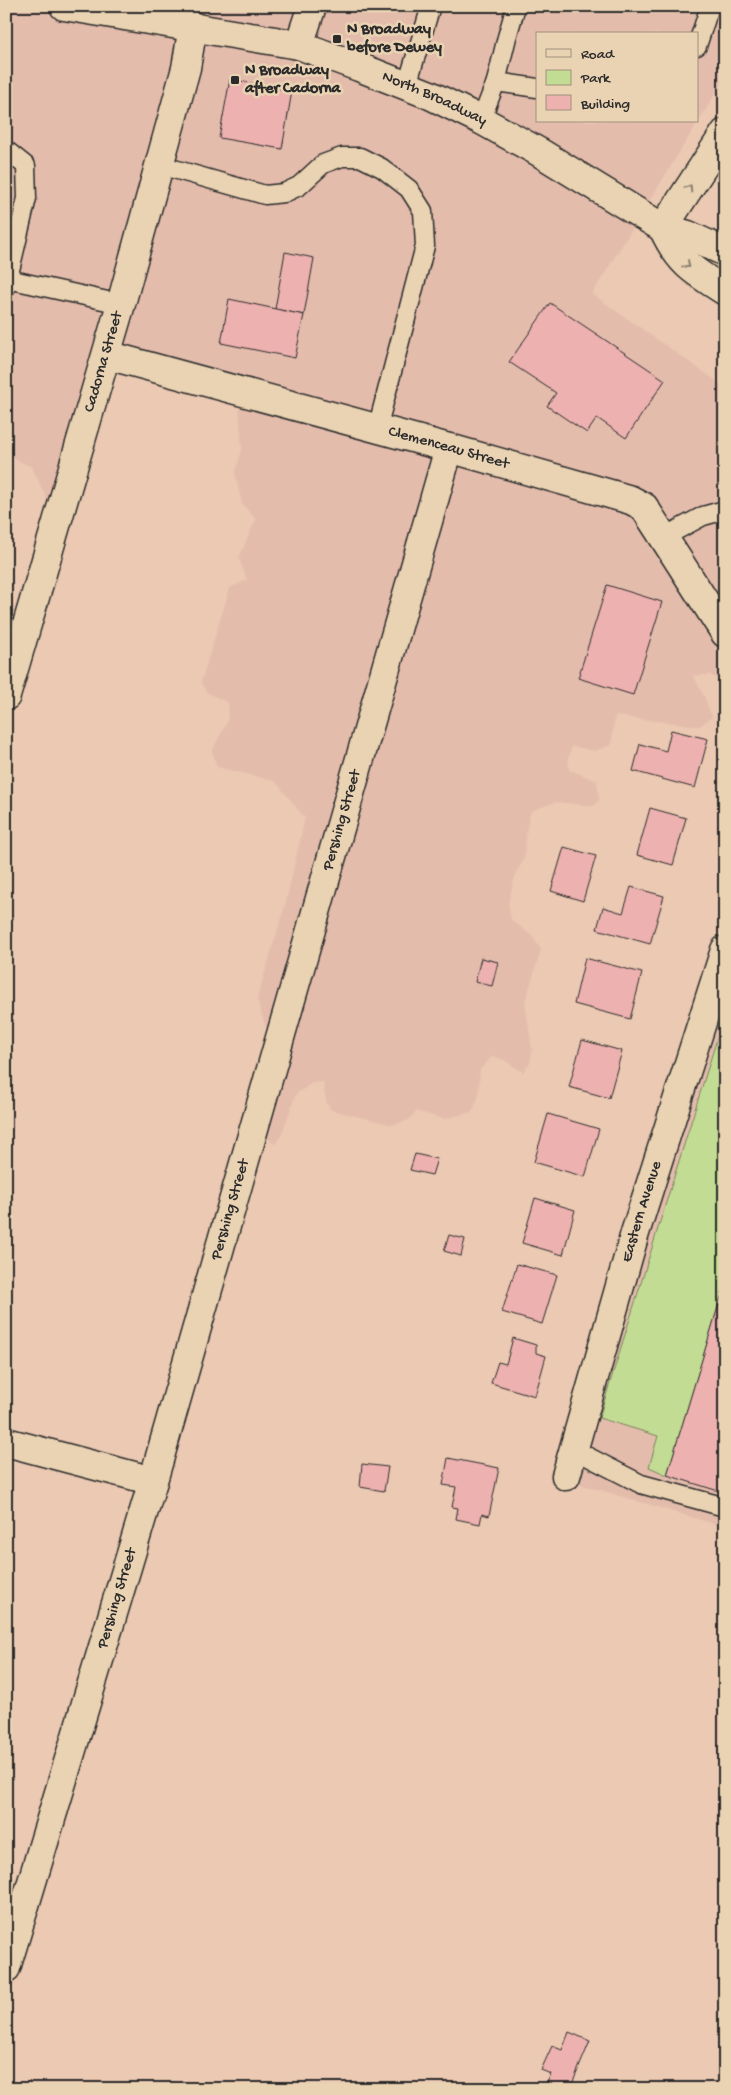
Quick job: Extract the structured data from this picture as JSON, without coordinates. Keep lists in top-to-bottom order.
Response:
{
  "streets": {
    "street": [
      "North Broadway",
      "Cadorna Street",
      "Clemenceau Street",
      "Pershing Street",
      "Eastern Avenue"
    ]
  },
  "crossings": [
    ["North Broadway", "Cadorna Street"],
    ["Cadorna Street", "Clemenceau Street"],
    ["Clemenceau Street", "Pershing Street"]
  ],
  "places": {
    "transit": ["N Broadway before Dewey", "N Broadway after Cadorna"]
  },
  "legend": ["Road", "Park", "Building"]
}
